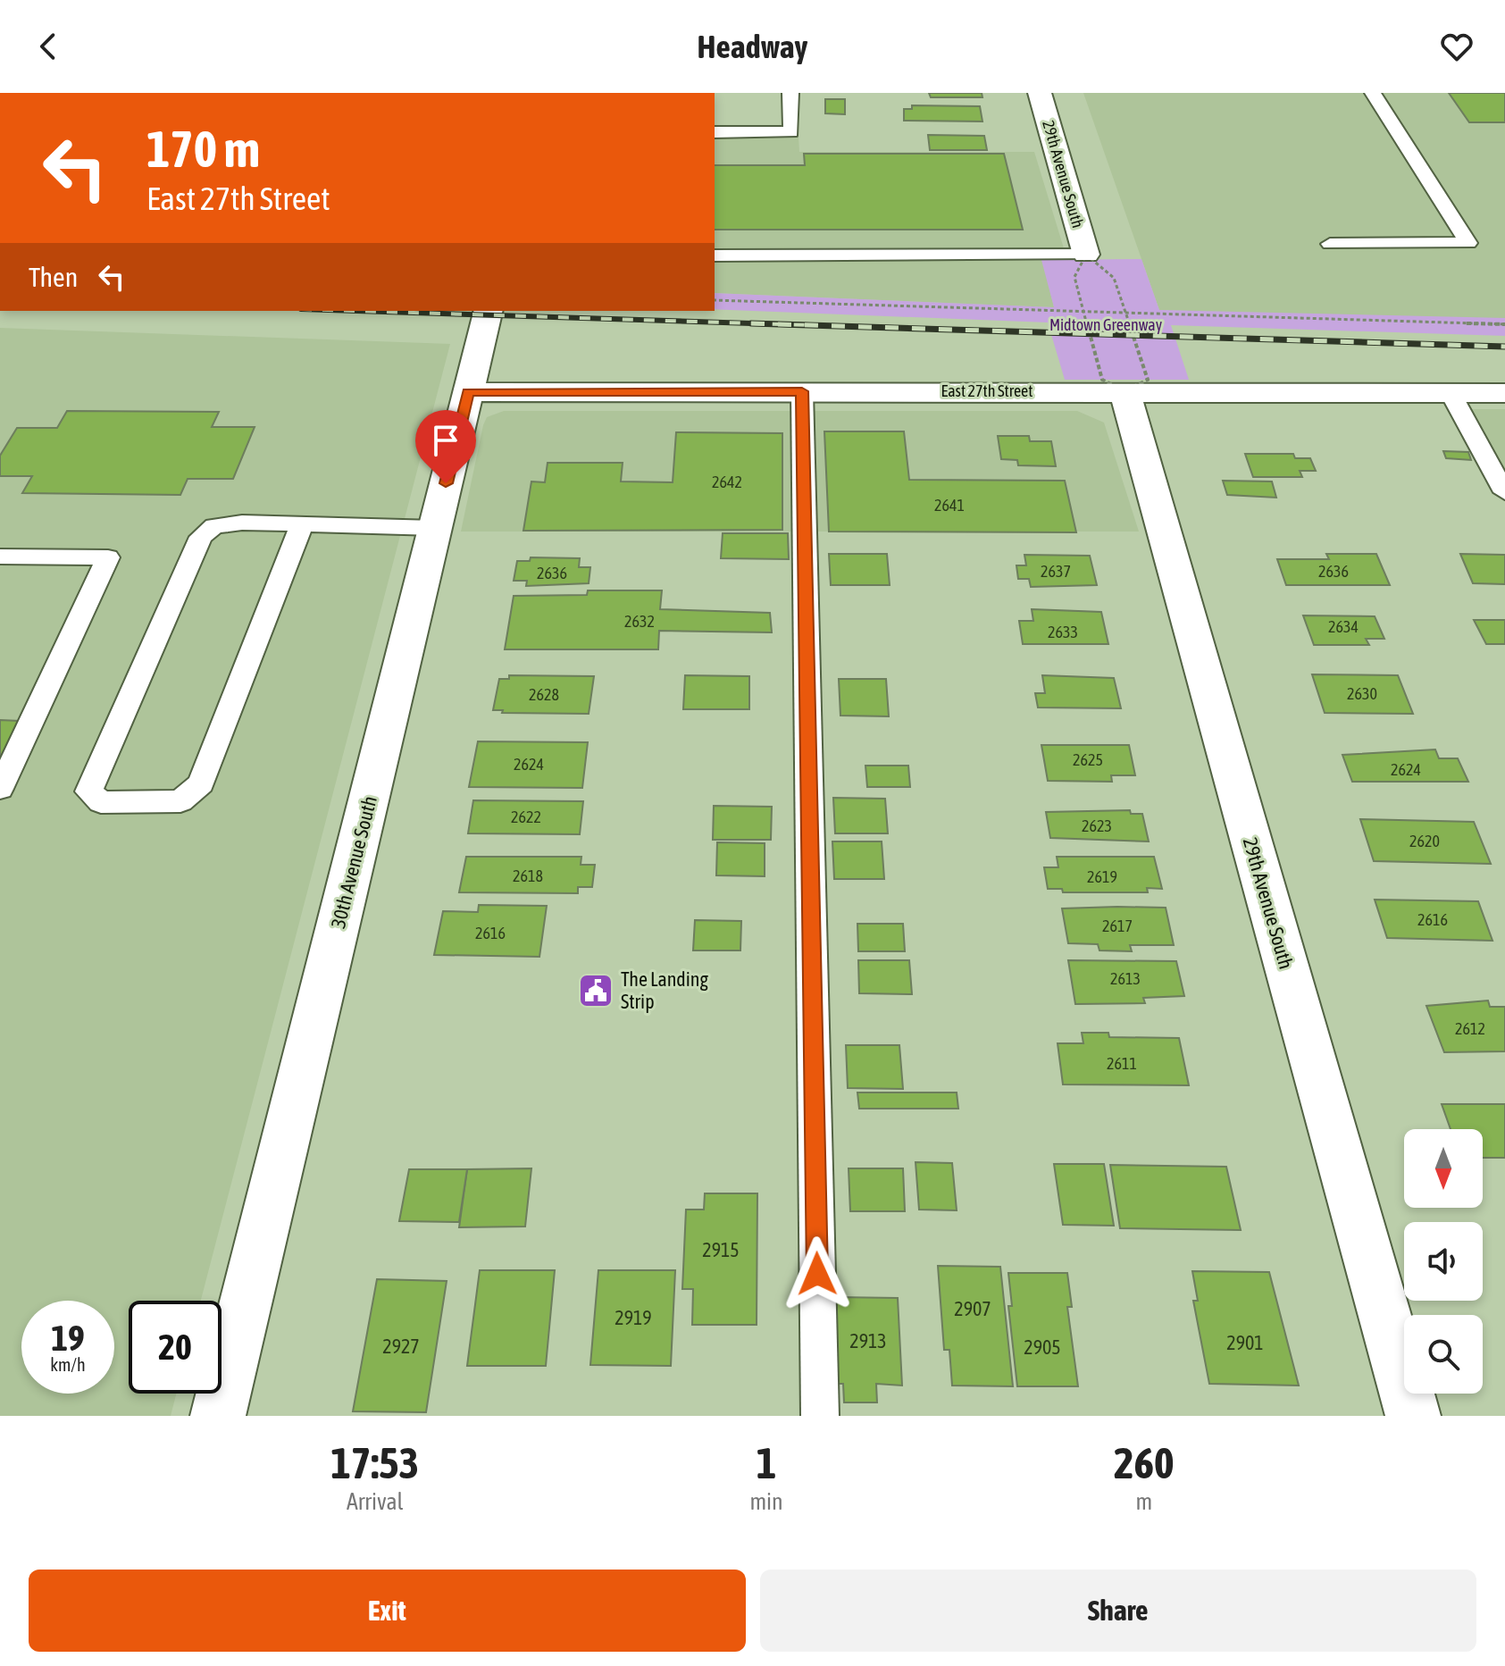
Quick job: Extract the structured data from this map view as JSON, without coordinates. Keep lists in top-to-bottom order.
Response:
{
  "streets": {
    "street": ["29th Avenue South", "East 27th Street", "30th Avenue South"]
  },
  "crossings": [
    ["29th Avenue South", "East 27th Street"],
    ["East 27th Street", "30th Avenue South"]
  ],
  "parks": ["Midtown Greenway"],
  "places": {
    "public building": ["The Landing Strip"]
  },
  "house_numbers": [
    "2642",
    "2641",
    "2637",
    "2636",
    "2636",
    "2632",
    "2634",
    "2633",
    "2630",
    "2628",
    "2625",
    "2624",
    "2624",
    "2622",
    "2623",
    "2620",
    "2618",
    "2619",
    "2616",
    "2617",
    "2616",
    "2613",
    "2612",
    "2611",
    "2915",
    "2907",
    "2919",
    "2913",
    "2901",
    "2927",
    "2905"
  ],
  "north": "bottom",
  "page": {
    "header": "Headway",
    "turn": ["170 m", "East 27th Street"],
    "then": "Then",
    "speed": "19 km/h",
    "limit": "20",
    "eta": [
      "17:53",
      "Arrival",
      "1",
      "min",
      "260",
      "m"
    ],
    "buttons": ["Exit", "Share"]
  }
}
